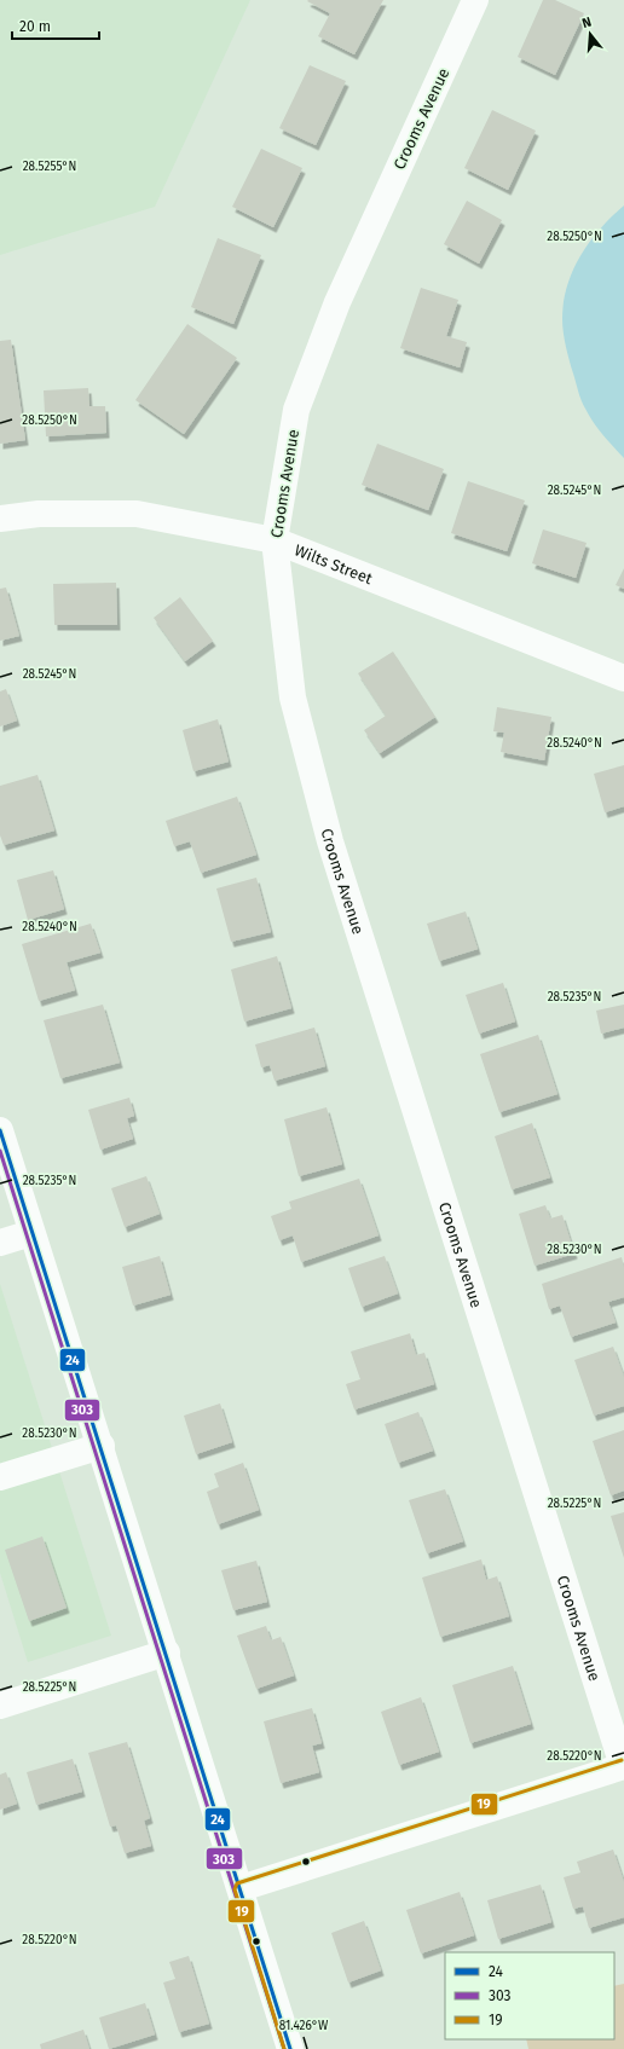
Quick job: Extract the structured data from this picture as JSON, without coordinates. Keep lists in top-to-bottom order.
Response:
{
  "streets": {
    "street": ["Crooms Avenue", "Wilts Street"]
  },
  "crossings": [
    ["Crooms Avenue", "Wilts Street"]
  ],
  "lines": ["transit line 24", "transit line 303", "transit line 19"],
  "legend": ["24", "303", "19"],
  "scale_bar": "20 m",
  "north": "top",
  "coordinates": [
    "28.5255°N",
    "28.5250°N",
    "28.5245°N",
    "28.5240°N",
    "28.5235°N",
    "28.5230°N",
    "28.5225°N",
    "28.5220°N",
    "81.426°W"
  ]
}
